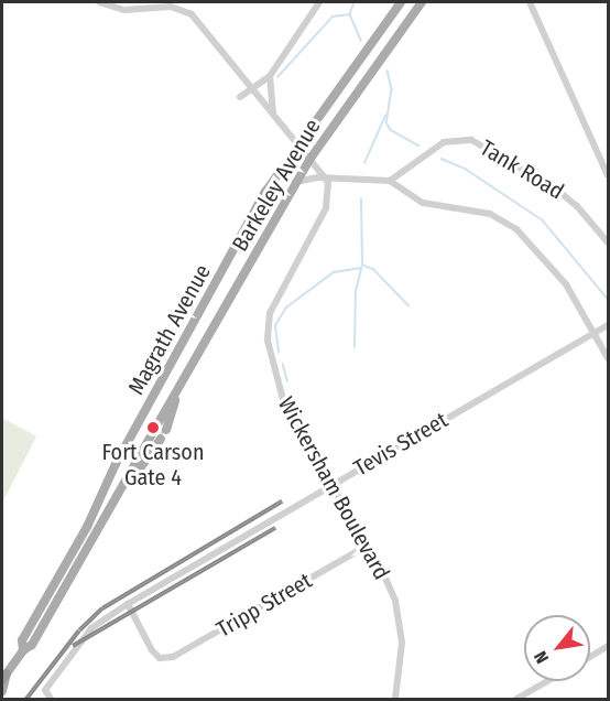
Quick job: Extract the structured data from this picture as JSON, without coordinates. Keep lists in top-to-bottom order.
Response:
{
  "streets": {
    "main road": ["Barkeley Avenue", "Magrath Avenue"],
    "street": [
      "Tank Road",
      "Tevis Street",
      "Wickersham Boulevard",
      "Tripp Street"
    ]
  },
  "crossings": [
    ["Tevis Street", "Wickersham Boulevard"],
    ["Tevis Street", "Tripp Street"],
    ["Wickersham Boulevard", "Tripp Street"]
  ],
  "places": ["Fort Carson Gate 4"],
  "north": "bottom left"
}
